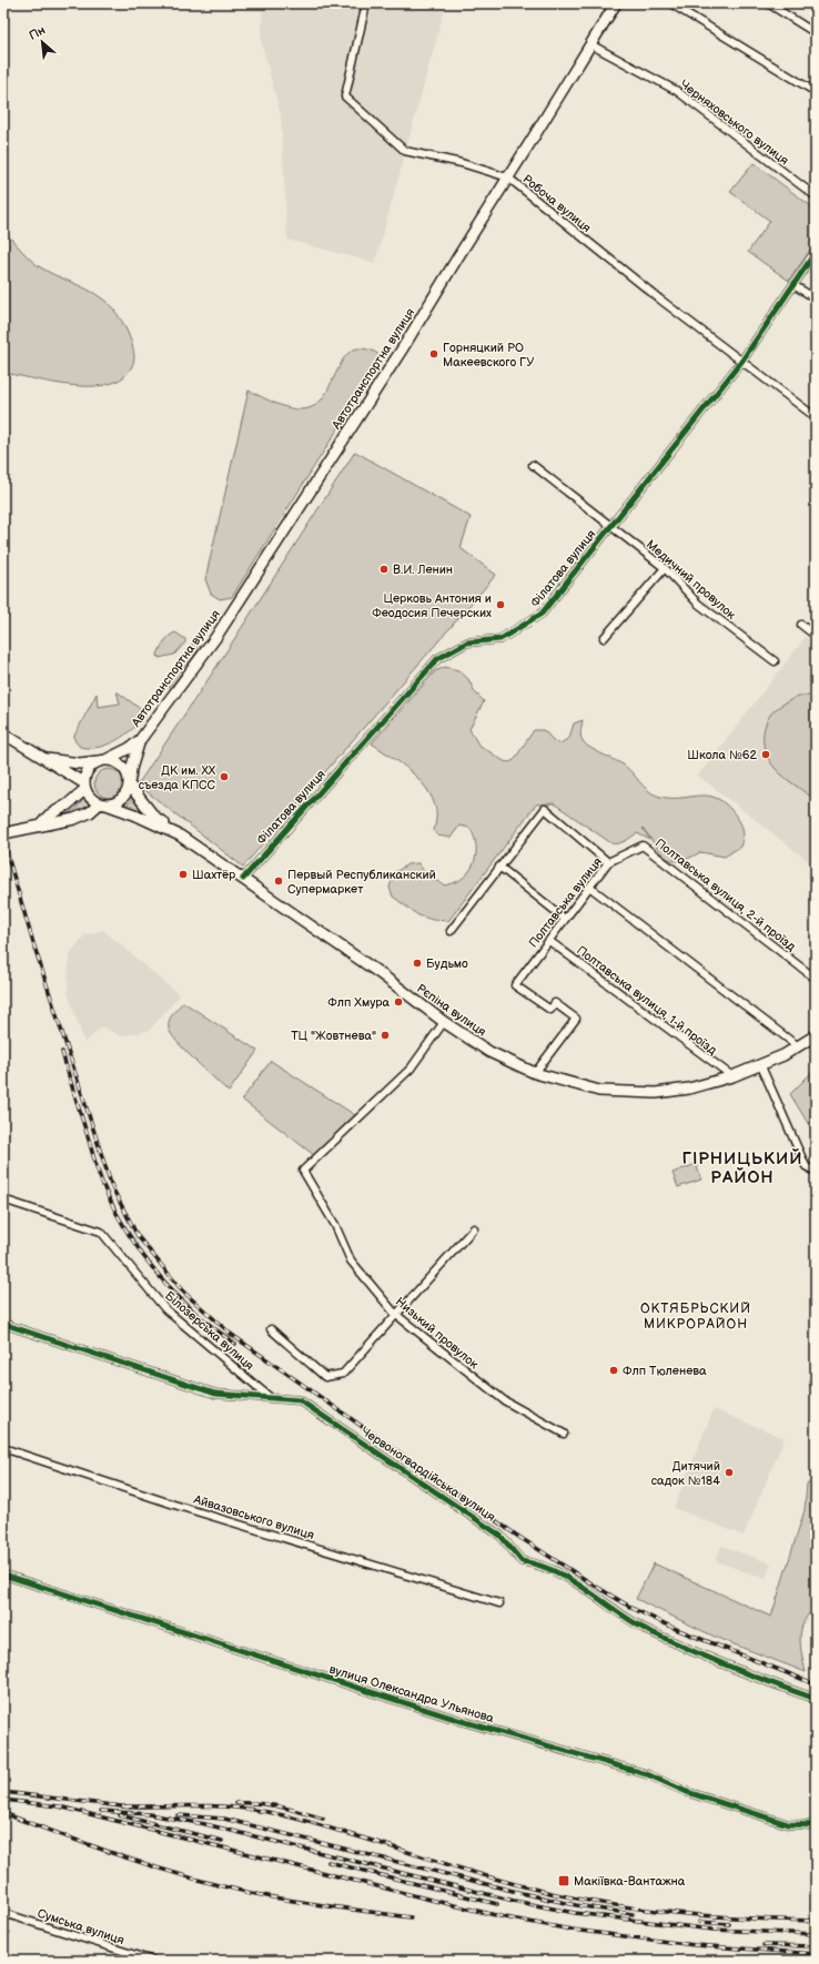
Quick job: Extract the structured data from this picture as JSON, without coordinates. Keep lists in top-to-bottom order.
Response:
{
  "streets": {
    "main road": ["Автотранспортна вулиця", "Рєпіна вулиця"],
    "street": [
      "Черняховського вулиця",
      "Робоча вулиця",
      "Філатова вулиця",
      "Медичний провулок",
      "Полтавська вулиця, 2-й проїзд",
      "Полтавська вулиця",
      "Полтавська вулиця, 1-й проїзд",
      "Білозерська вулиця",
      "Низький провулок",
      "Червоногвардійська вулиця",
      "Айвазовського вулиця",
      "вулиця Олександра Ульянова",
      "Сумська вулиця"
    ]
  },
  "crossings": [
    ["Черняховського вулиця", "Автотранспортна вулиця"],
    ["Робоча вулиця", "Автотранспортна вулиця"],
    ["Робоча вулиця", "Філатова вулиця"],
    ["Філатова вулиця", "Медичний провулок"],
    ["Філатова вулиця", "Рєпіна вулиця"],
    ["Полтавська вулиця, 2-й проїзд", "Полтавська вулиця"],
    ["Полтавська вулиця", "Полтавська вулиця, 1-й проїзд"],
    ["Полтавська вулиця", "Рєпіна вулиця"],
    ["Полтавська вулиця, 1-й проїзд", "Рєпіна вулиця"],
    ["Рєпіна вулиця", "Низький провулок"],
    ["Білозерська вулиця", "Червоногвардійська вулиця"]
  ],
  "districts": ["ГІРНИЦЬКИЙ РАЙОН", "ОКТЯБРЬСКИЙ МИКРОРАЙОН"],
  "places": {
    "other": [
      "Горняцкий РО Макеевского ГУ",
      "В.И. Ленин",
      "Церковь Антония и Феодосия Печерских",
      "Школа №62",
      "ДК им. XX съезда КПСС",
      "Шахтёр",
      "Первый Республиканский Супермаркет",
      "Будьмо",
      "Флп Хмура",
      "ТЦ \"Жовтнева\"",
      "Флп Тюленева",
      "Дитячий садок №184"
    ],
    "transit": ["Макіївка-Вантажна"]
  },
  "north": "top left"
}
